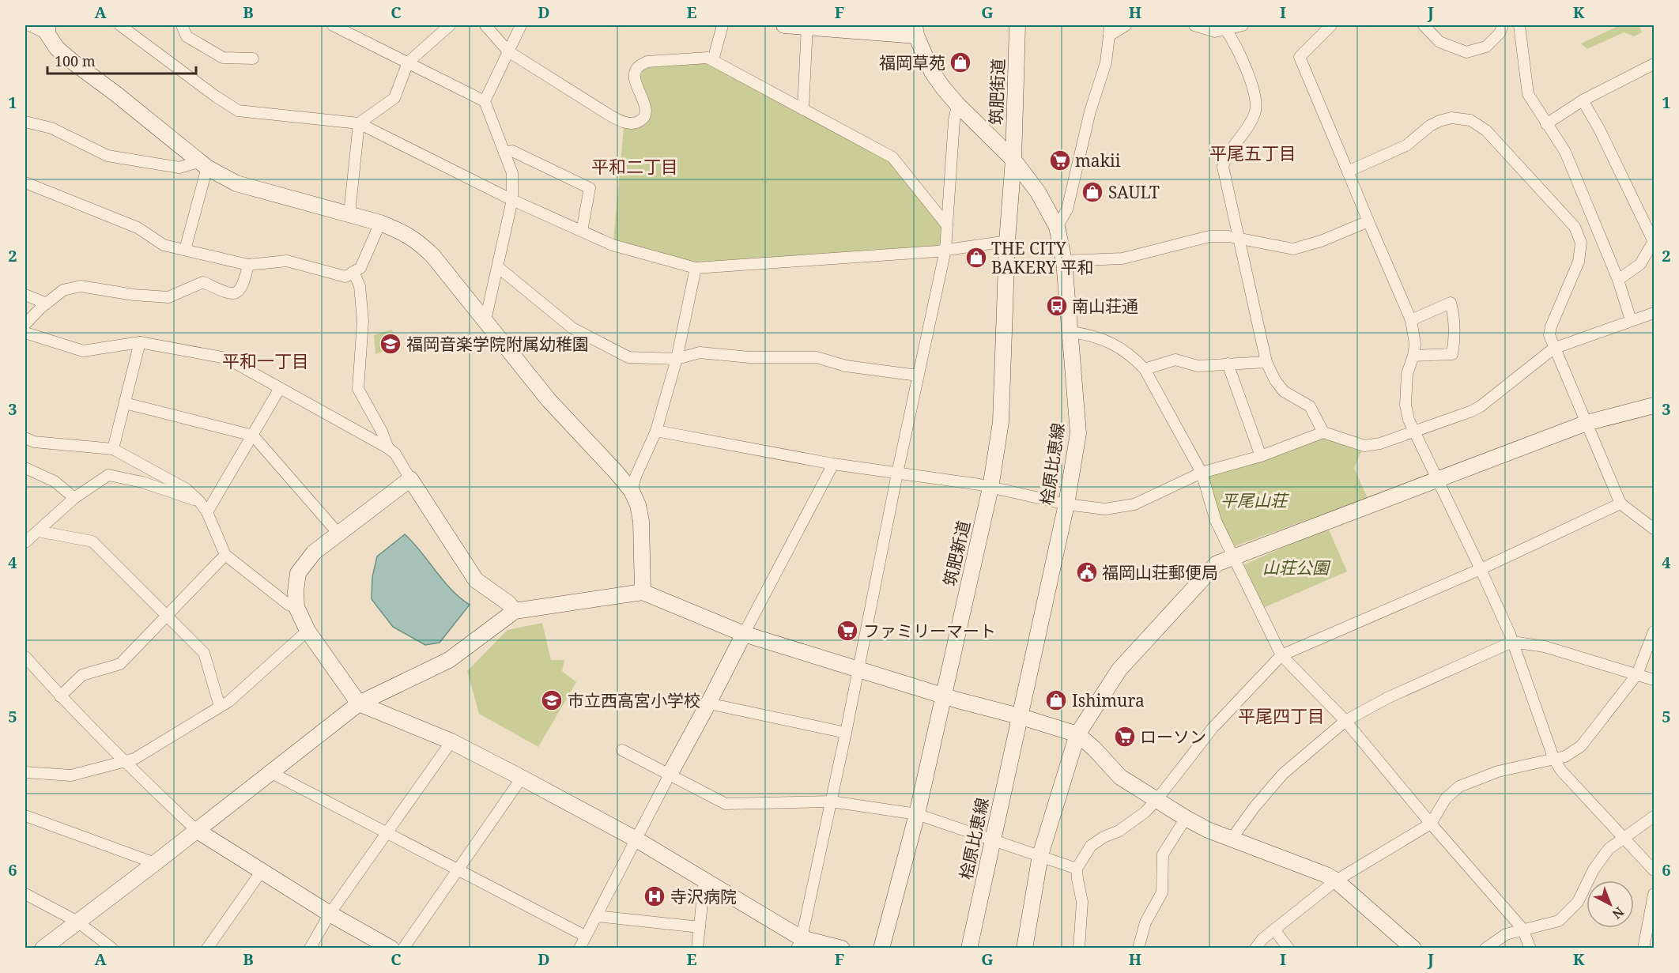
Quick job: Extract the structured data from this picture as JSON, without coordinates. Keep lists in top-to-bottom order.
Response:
{
  "streets": {
    "street": ["筑肥街道", "桧原比恵線", "筑肥新道"]
  },
  "crossings": [
    ["筑肥街道", "桧原比恵線"],
    ["筑肥街道", "筑肥新道"],
    ["桧原比恵線", "筑肥新道"]
  ],
  "districts": [
    "平尾五丁目",
    "平和二丁目",
    "平和一丁目",
    "平尾四丁目"
  ],
  "parks": ["平尾山荘", "山荘公園"],
  "places": {
    "shop": [
      "福岡草苑",
      "SAULT",
      "THE CITY BAKERY 平和",
      "Ishimura"
    ],
    "supermarket": ["makii", "ファミリーマート", "ローソン"],
    "bus stop": ["南山荘通"],
    "school or university": ["福岡音楽学院附属幼稚園", "市立西高宮小学校"],
    "public building": ["福岡山荘郵便局"],
    "hospital": ["寺沢病院"]
  },
  "scale_bar": "100 m",
  "north": "bottom right",
  "grid": {
    "columns": [
      "A",
      "B",
      "C",
      "D",
      "E",
      "F",
      "G",
      "H",
      "I",
      "J",
      "K"
    ],
    "rows": [
      "1",
      "2",
      "3",
      "4",
      "5",
      "6"
    ]
  }
}
